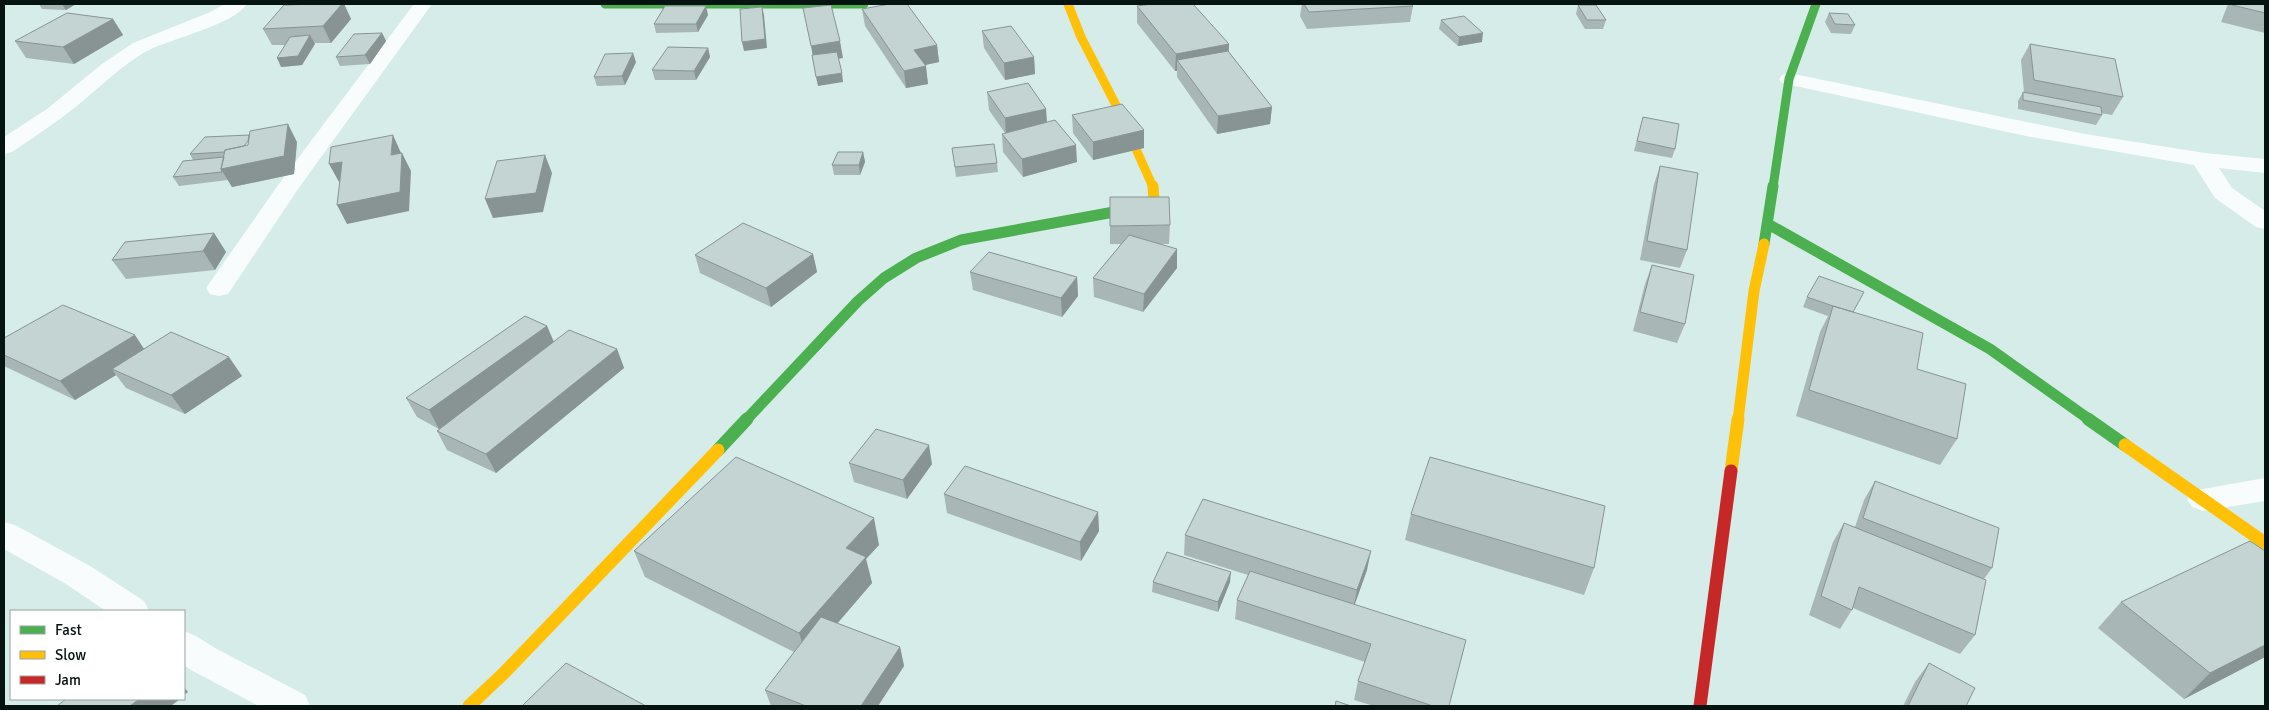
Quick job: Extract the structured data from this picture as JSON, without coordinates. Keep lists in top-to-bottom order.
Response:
{
  "legend": ["Fast", "Slow", "Jam"]
}
